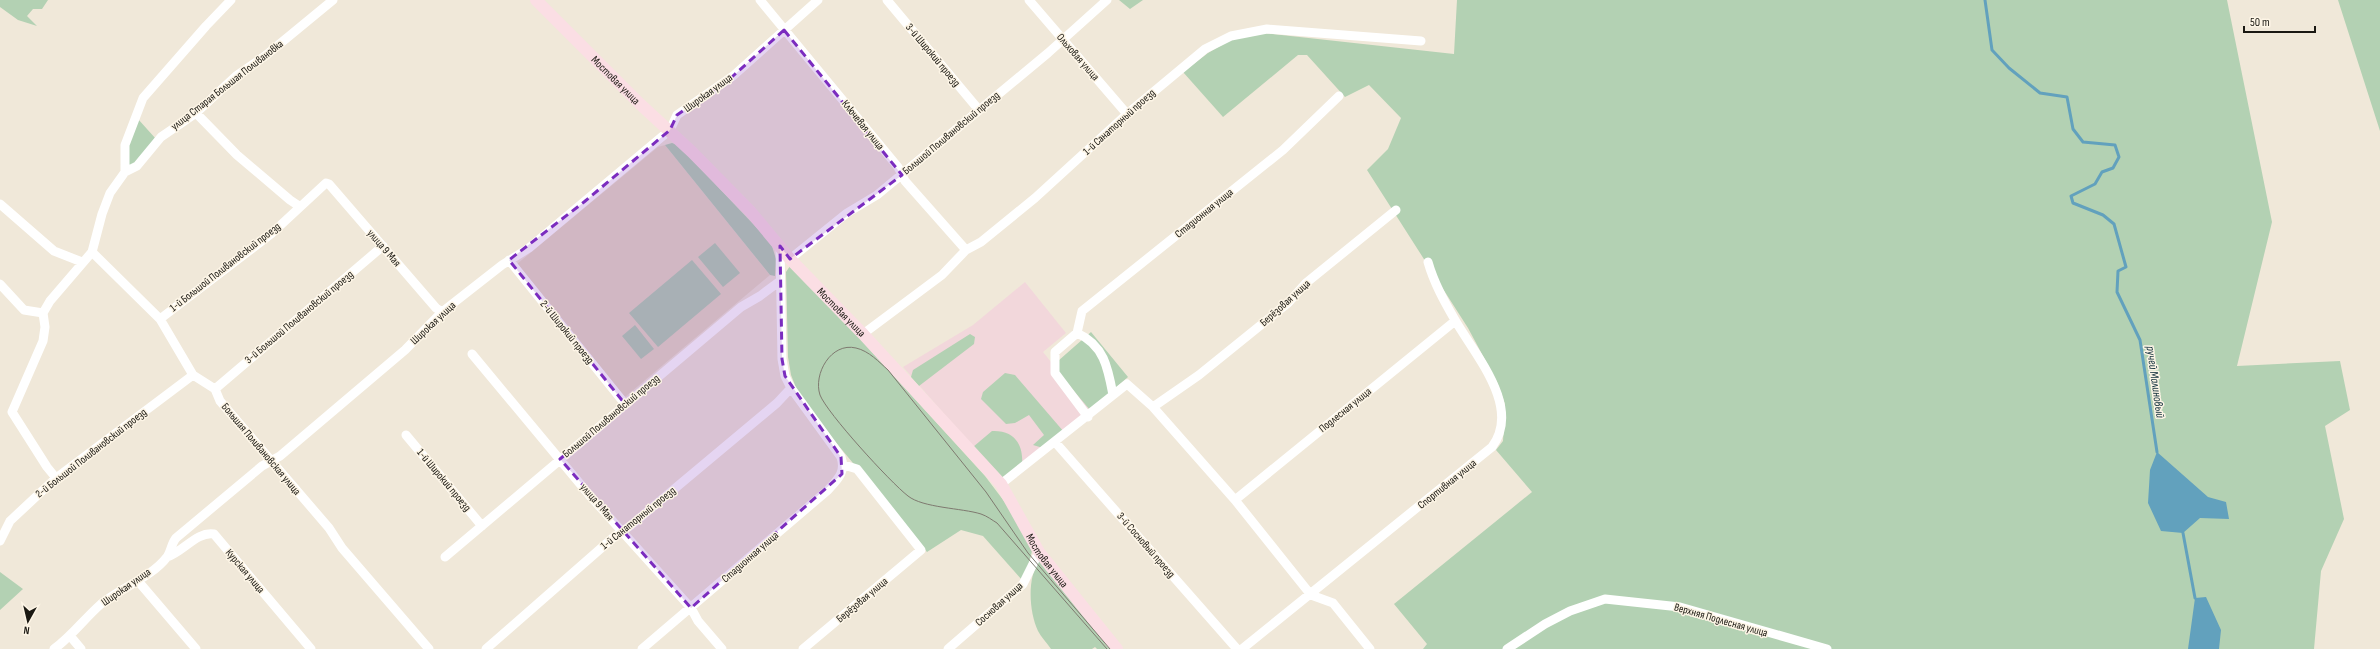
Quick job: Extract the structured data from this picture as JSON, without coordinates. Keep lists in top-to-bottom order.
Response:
{
  "streets": {
    "street": [
      "3-й Широкий проезд",
      "Ольховая улица",
      "Мостовая улица",
      "улица Старая Большая Поливановка",
      "Широкая улица",
      "1-й Санаторный проезд",
      "Ключевая улица",
      "Большой Поливановский проезд",
      "Стадионная улица",
      "улица 9 Мая",
      "1-й Большой Поливановский проезд",
      "Берёзовая улица",
      "3-й Большой Поливановский проезд",
      "2-й Широкий проезд",
      "Подлесная улица",
      "Большая Поливановская улица",
      "2-й Большой Поливановский проезд",
      "1-й Широкий проезд",
      "Спортивная улица",
      "3-й Сосновый проезд",
      "Курская улица",
      "Сосновая улица",
      "Верхняя Подлесная улица"
    ]
  },
  "crossings": [
    ["3-й Широкий проезд", "Большой Поливановский проезд"],
    ["Ольховая улица", "1-й Санаторный проезд"],
    ["Ольховая улица", "Большой Поливановский проезд"],
    ["Мостовая улица", "Широкая улица"],
    ["Мостовая улица", "1-й Санаторный проезд"],
    ["Мостовая улица", "Большой Поливановский проезд"],
    ["Мостовая улица", "Сосновая улица"],
    ["улица Старая Большая Поливановка", "Большая Поливановская улица"],
    ["Широкая улица", "Ключевая улица"],
    ["Широкая улица", "улица 9 Мая"],
    ["Широкая улица", "2-й Широкий проезд"],
    ["Широкая улица", "Большая Поливановская улица"],
    ["Широкая улица", "Курская улица"],
    ["1-й Санаторный проезд", "Ключевая улица"],
    ["1-й Санаторный проезд", "улица 9 Мая"],
    ["Ключевая улица", "Большой Поливановский проезд"],
    ["Большой Поливановский проезд", "улица 9 Мая"],
    ["Большой Поливановский проезд", "2-й Широкий проезд"],
    ["Большой Поливановский проезд", "1-й Широкий проезд"],
    ["Стадионная улица", "улица 9 Мая"],
    ["Стадионная улица", "Берёзовая улица"],
    ["улица 9 Мая", "1-й Большой Поливановский проезд"],
    ["улица 9 Мая", "3-й Большой Поливановский проезд"],
    ["1-й Большой Поливановский проезд", "Большая Поливановская улица"],
    ["3-й Большой Поливановский проезд", "Большая Поливановская улица"],
    ["Подлесная улица", "Спортивная улица"],
    ["Большая Поливановская улица", "2-й Большой Поливановский проезд"]
  ],
  "water": ["ручей Малиновый"],
  "scale_bar": "50 m",
  "north": "bottom"
}
